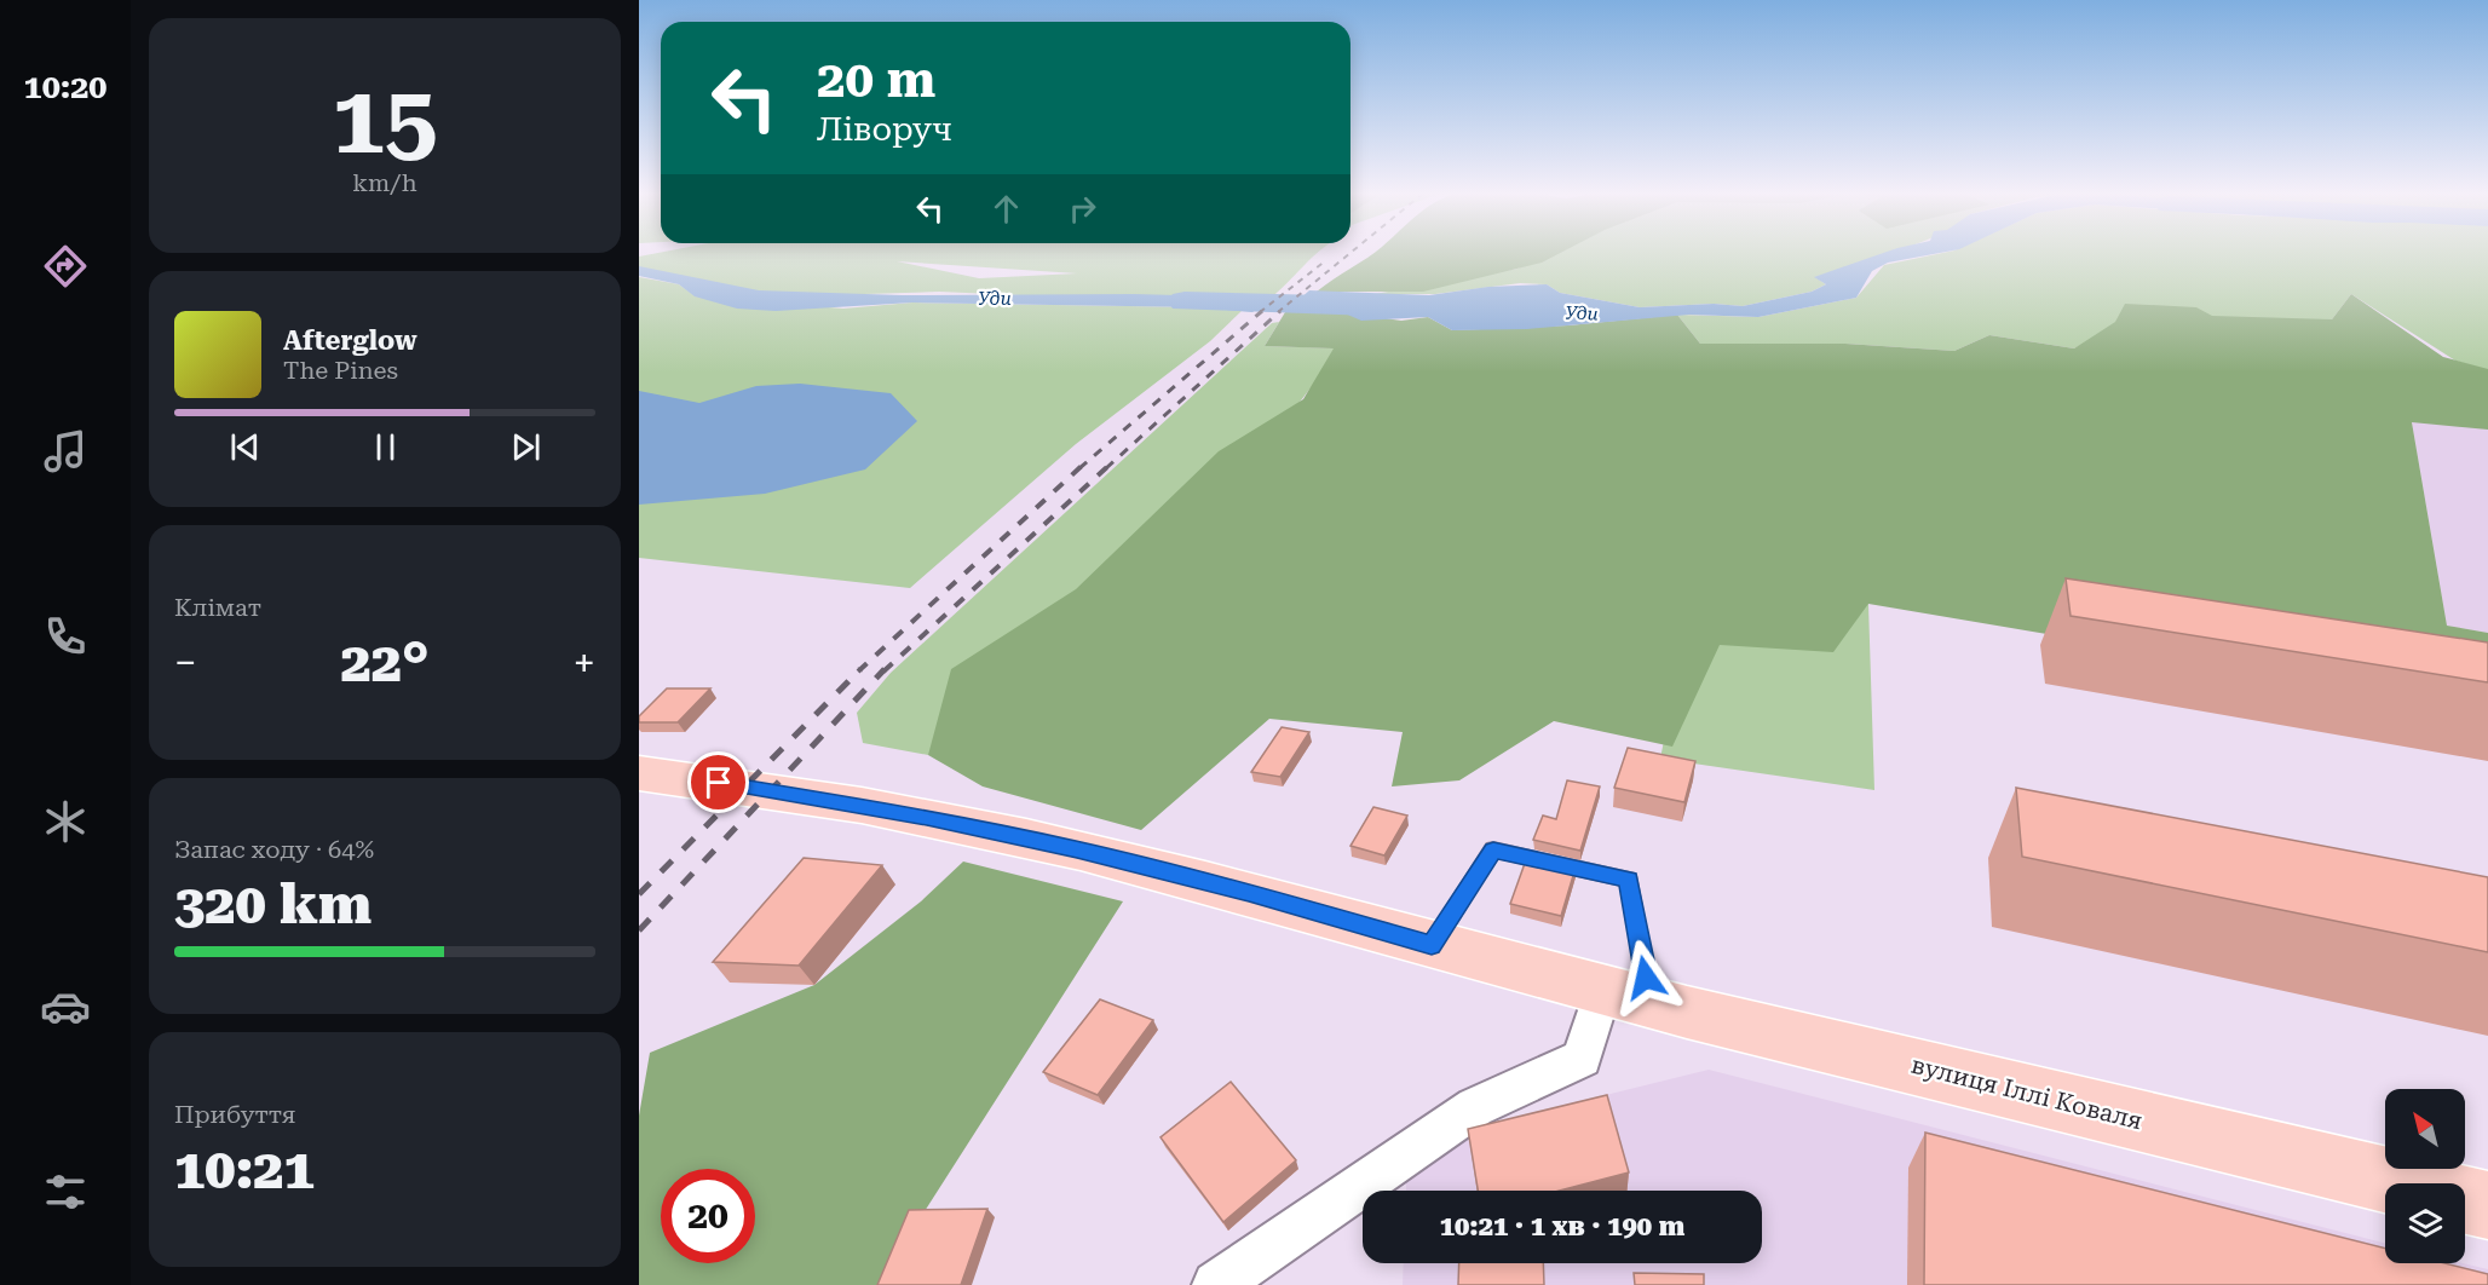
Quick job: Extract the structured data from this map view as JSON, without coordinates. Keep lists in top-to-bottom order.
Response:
{
  "streets": {
    "main road": ["вулиця Іллі Коваля"]
  },
  "water": ["Уди"],
  "north": "top left",
  "page": {
    "tabs": "10:20",
    "tile": [
      ["15", "km/h"],
      "Клімат",
      ["Запас ходу · 64%", "320 km"],
      ["Прибуття", "10:21"]
    ],
    "turn": ["20 m", "Ліворуч"],
    "song": ["Afterglow", "The Pines"],
    "heat": ["−", "22°", "+"],
    "limit": "20",
    "trip": "10:21 · 1 хв · 190 m"
  }
}
